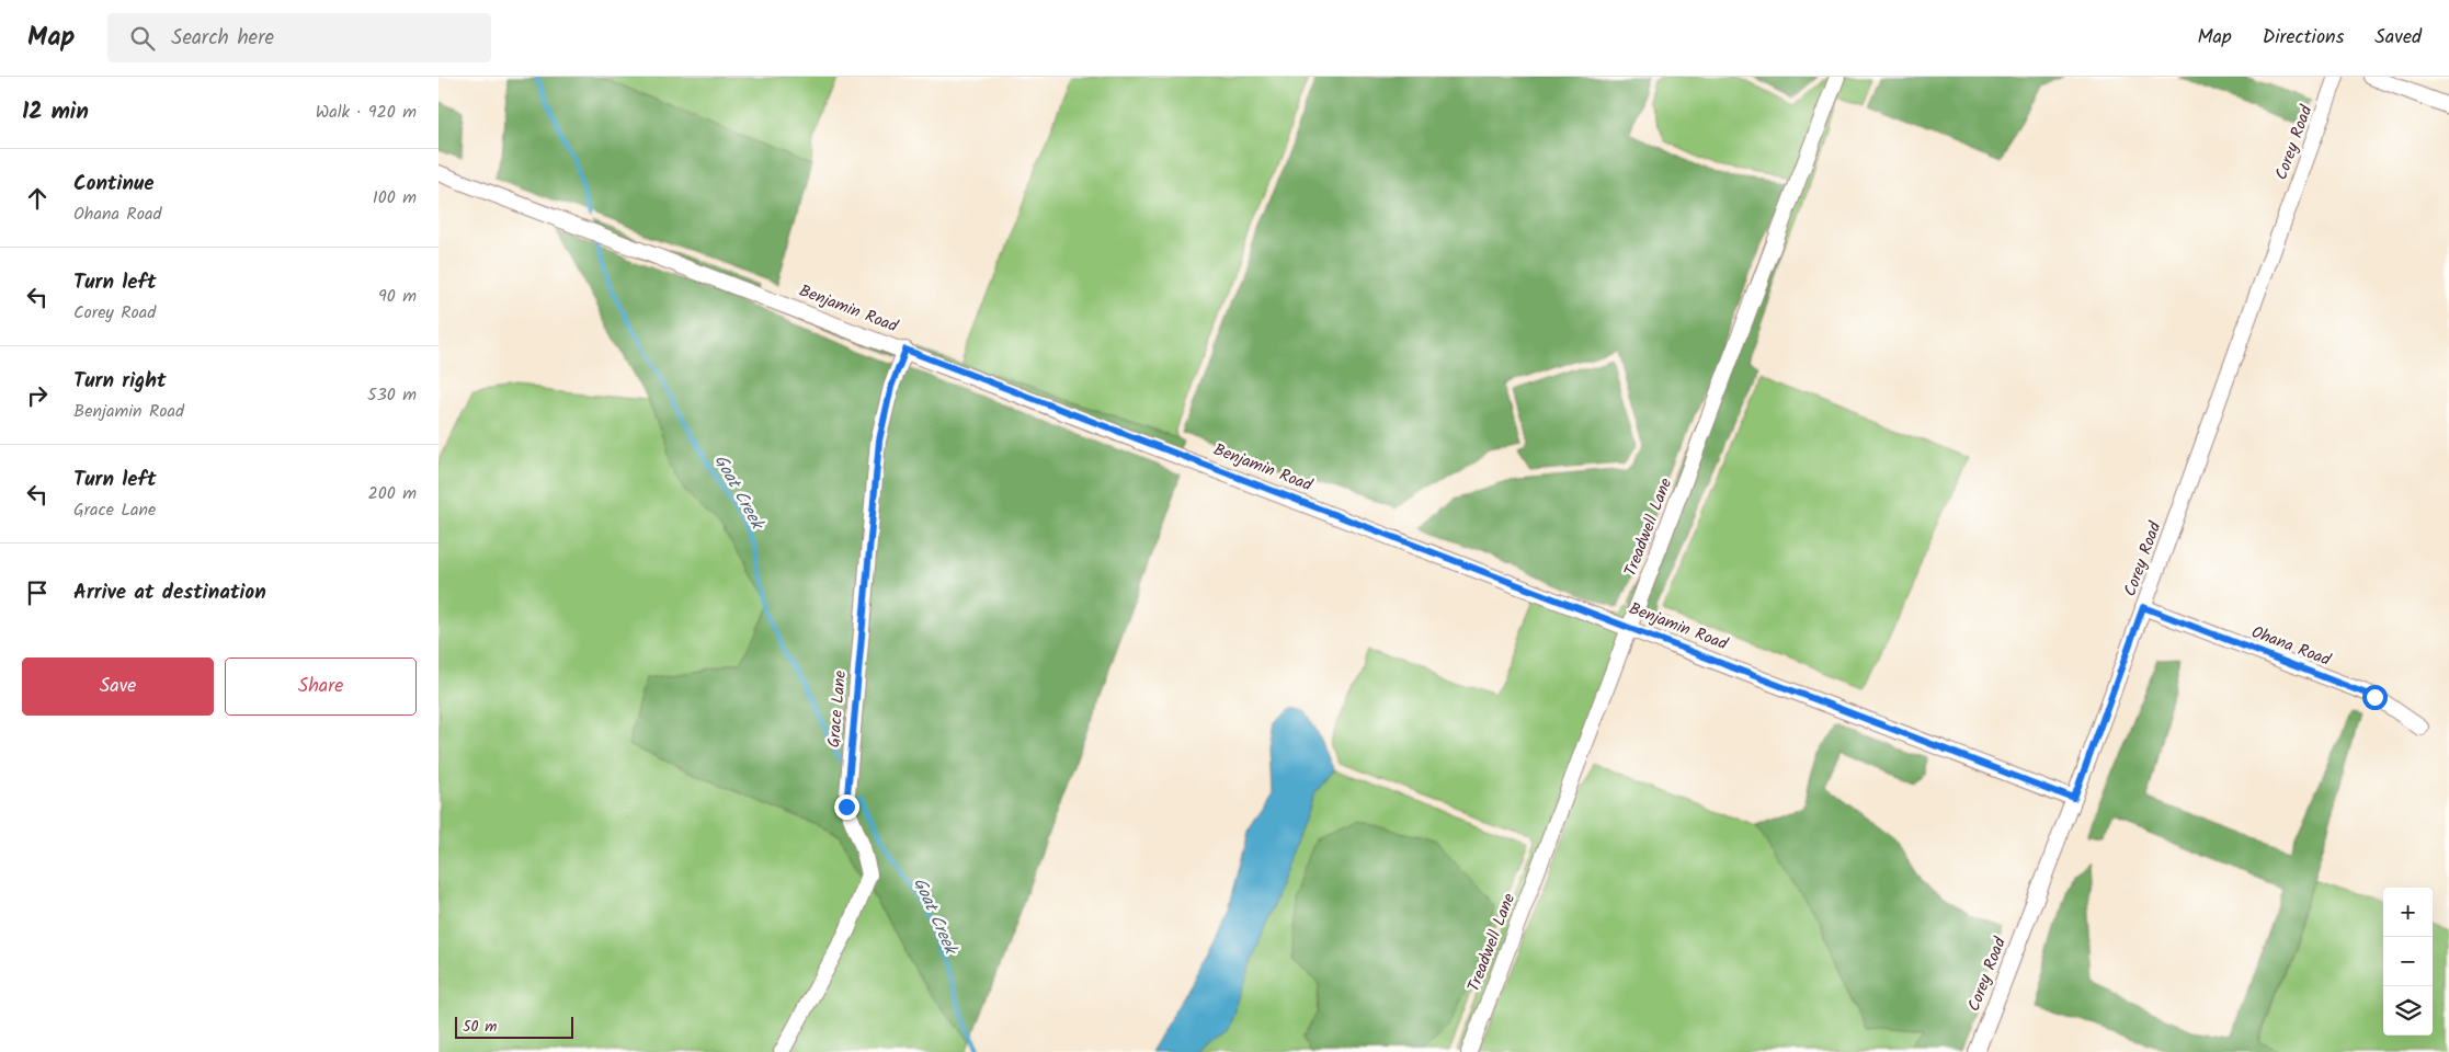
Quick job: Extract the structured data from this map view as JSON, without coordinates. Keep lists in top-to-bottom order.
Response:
{
  "streets": {
    "street": [
      "Corey Road",
      "Benjamin Road",
      "Treadwell Lane",
      "Ohana Road",
      "Grace Lane"
    ]
  },
  "crossings": [
    ["Corey Road", "Benjamin Road"],
    ["Corey Road", "Ohana Road"],
    ["Benjamin Road", "Treadwell Lane"],
    ["Benjamin Road", "Grace Lane"]
  ],
  "water": ["Goat Creek"],
  "scale_bar": "50 m",
  "page": {
    "header": "Map",
    "search": "Search here",
    "nav": ["Map", "Directions", "Saved"],
    "heading": ["12 min", "Walk · 920 m"],
    "list": [
      ["Continue", "Ohana Road", "100 m"],
      ["Turn left", "Corey Road", "90 m"],
      ["Turn right", "Benjamin Road", "530 m"],
      ["Turn left", "Grace Lane", "200 m"],
      "Arrive at destination"
    ],
    "buttons": ["Save", "Share"],
    "map_buttons": ["+", "−"],
    "scale": "50 m"
  }
}
